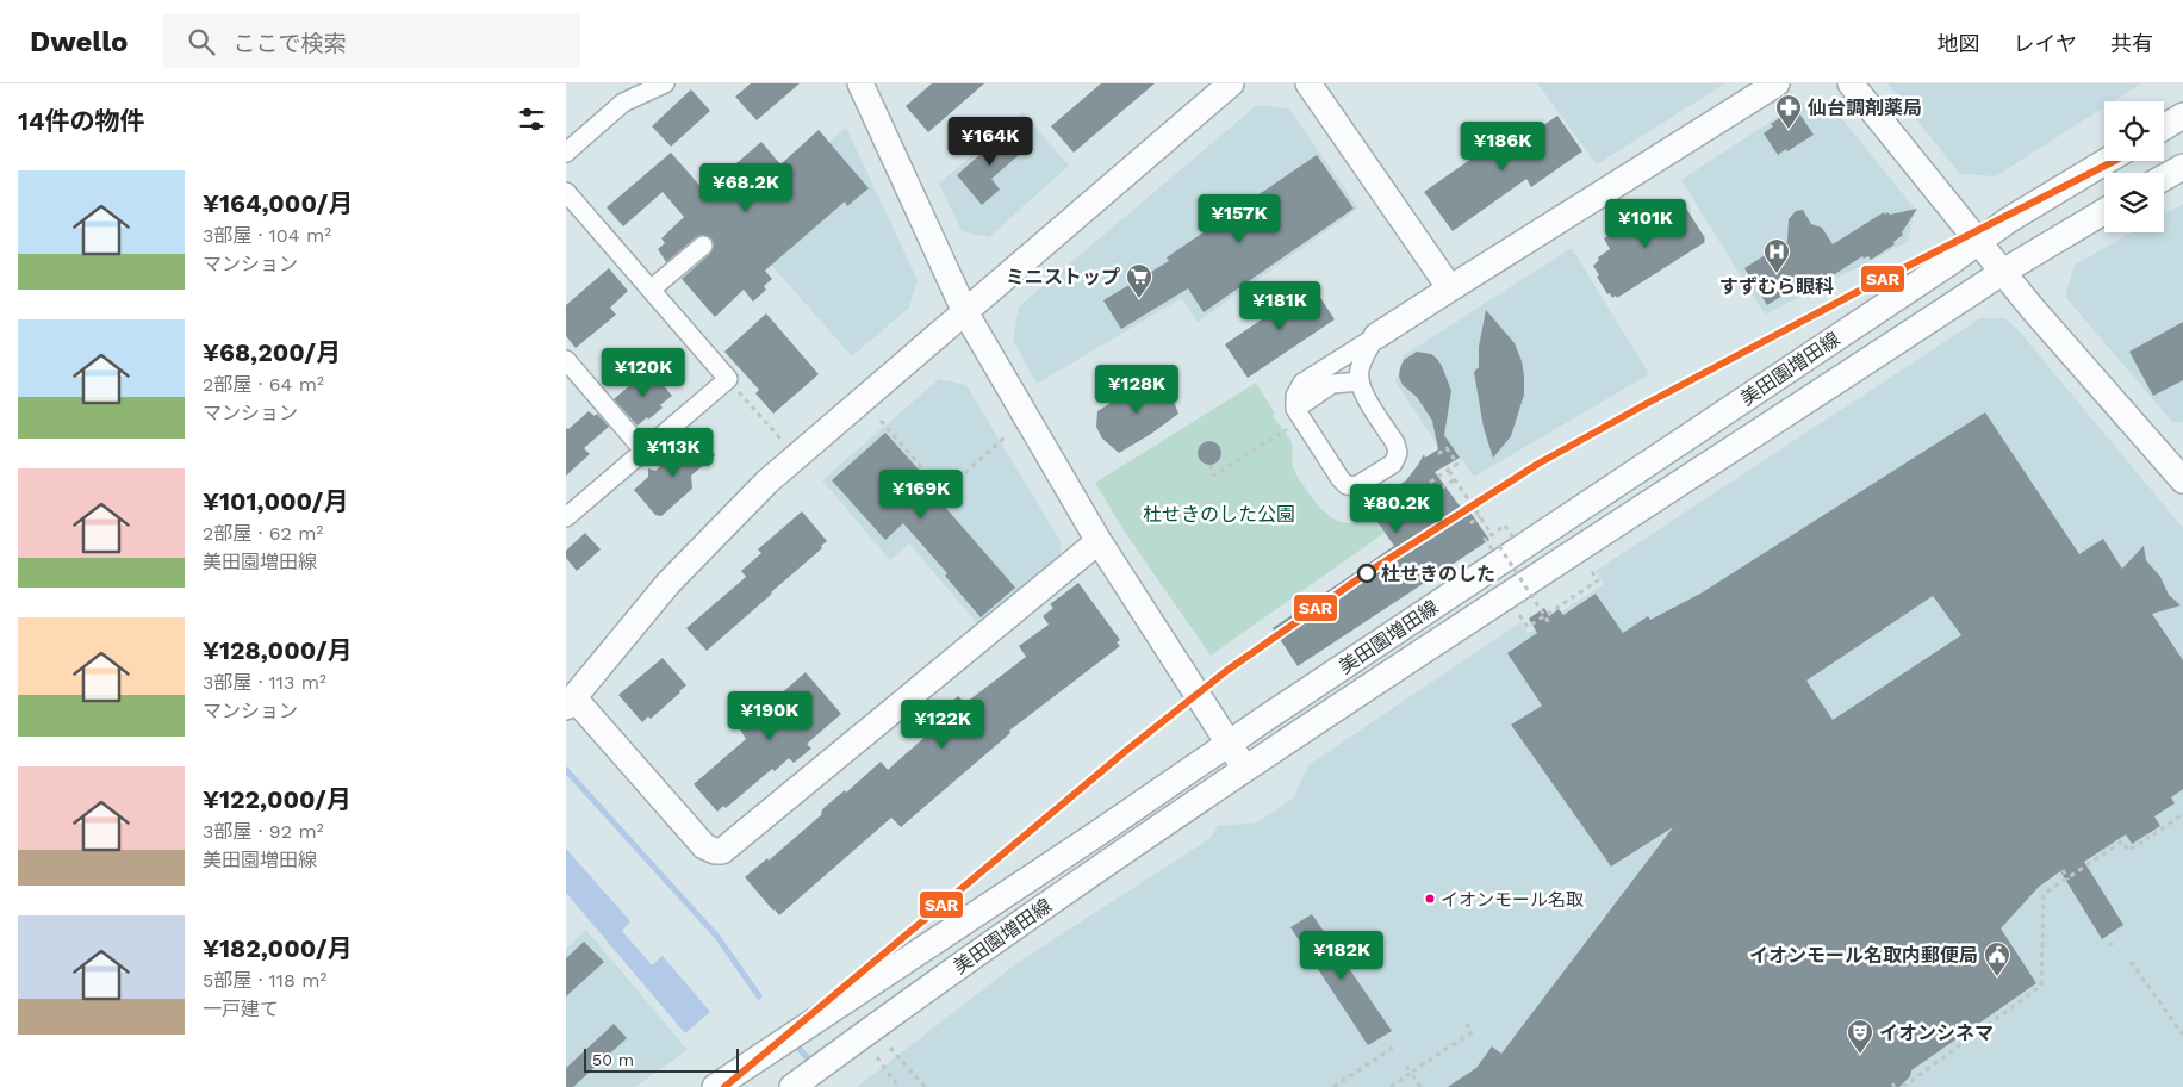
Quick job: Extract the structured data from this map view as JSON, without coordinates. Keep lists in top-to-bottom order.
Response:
{
  "streets": {
    "street": ["美田園増田線"]
  },
  "parks": ["杜せきのした公園"],
  "places": {
    "pharmacy": ["仙台調剤薬局"],
    "hospital": ["すずむら眼科"],
    "supermarket": ["ミニストップ"],
    "other": ["杜せきのした", "イオンモール名取"],
    "public building": ["イオンモール名取内郵便局"],
    "theatre": ["イオンシネマ"]
  },
  "lines": ["transit line SAR"],
  "scale_bar": "50 m",
  "page": {
    "header": "Dwello",
    "search": "ここで検索",
    "nav": ["地図", "レイヤ", "共有"],
    "heading": "14件の物件",
    "price": [
      "¥164K",
      "¥186K",
      "¥68.2K",
      "¥157K",
      "¥101K",
      "¥181K",
      "¥120K",
      "¥128K",
      "¥113K",
      "¥169K",
      "¥80.2K",
      "¥190K",
      "¥122K",
      "¥182K"
    ],
    "list": [
      {
        "name": "¥164,000/月",
        "note": "3部屋 · 104 m² · マンション"
      },
      {
        "name": "¥68,200/月",
        "note": "2部屋 · 64 m² · マンション"
      },
      {
        "name": "¥101,000/月",
        "note": "2部屋 · 62 m² · 美田園増田線"
      },
      {
        "name": "¥128,000/月",
        "note": "3部屋 · 113 m² · マンション"
      },
      {
        "name": "¥122,000/月",
        "note": "3部屋 · 92 m² · 美田園増田線"
      },
      {
        "name": "¥182,000/月",
        "note": "5部屋 · 118 m² · 一戸建て"
      }
    ],
    "scale": "50 m"
  }
}
